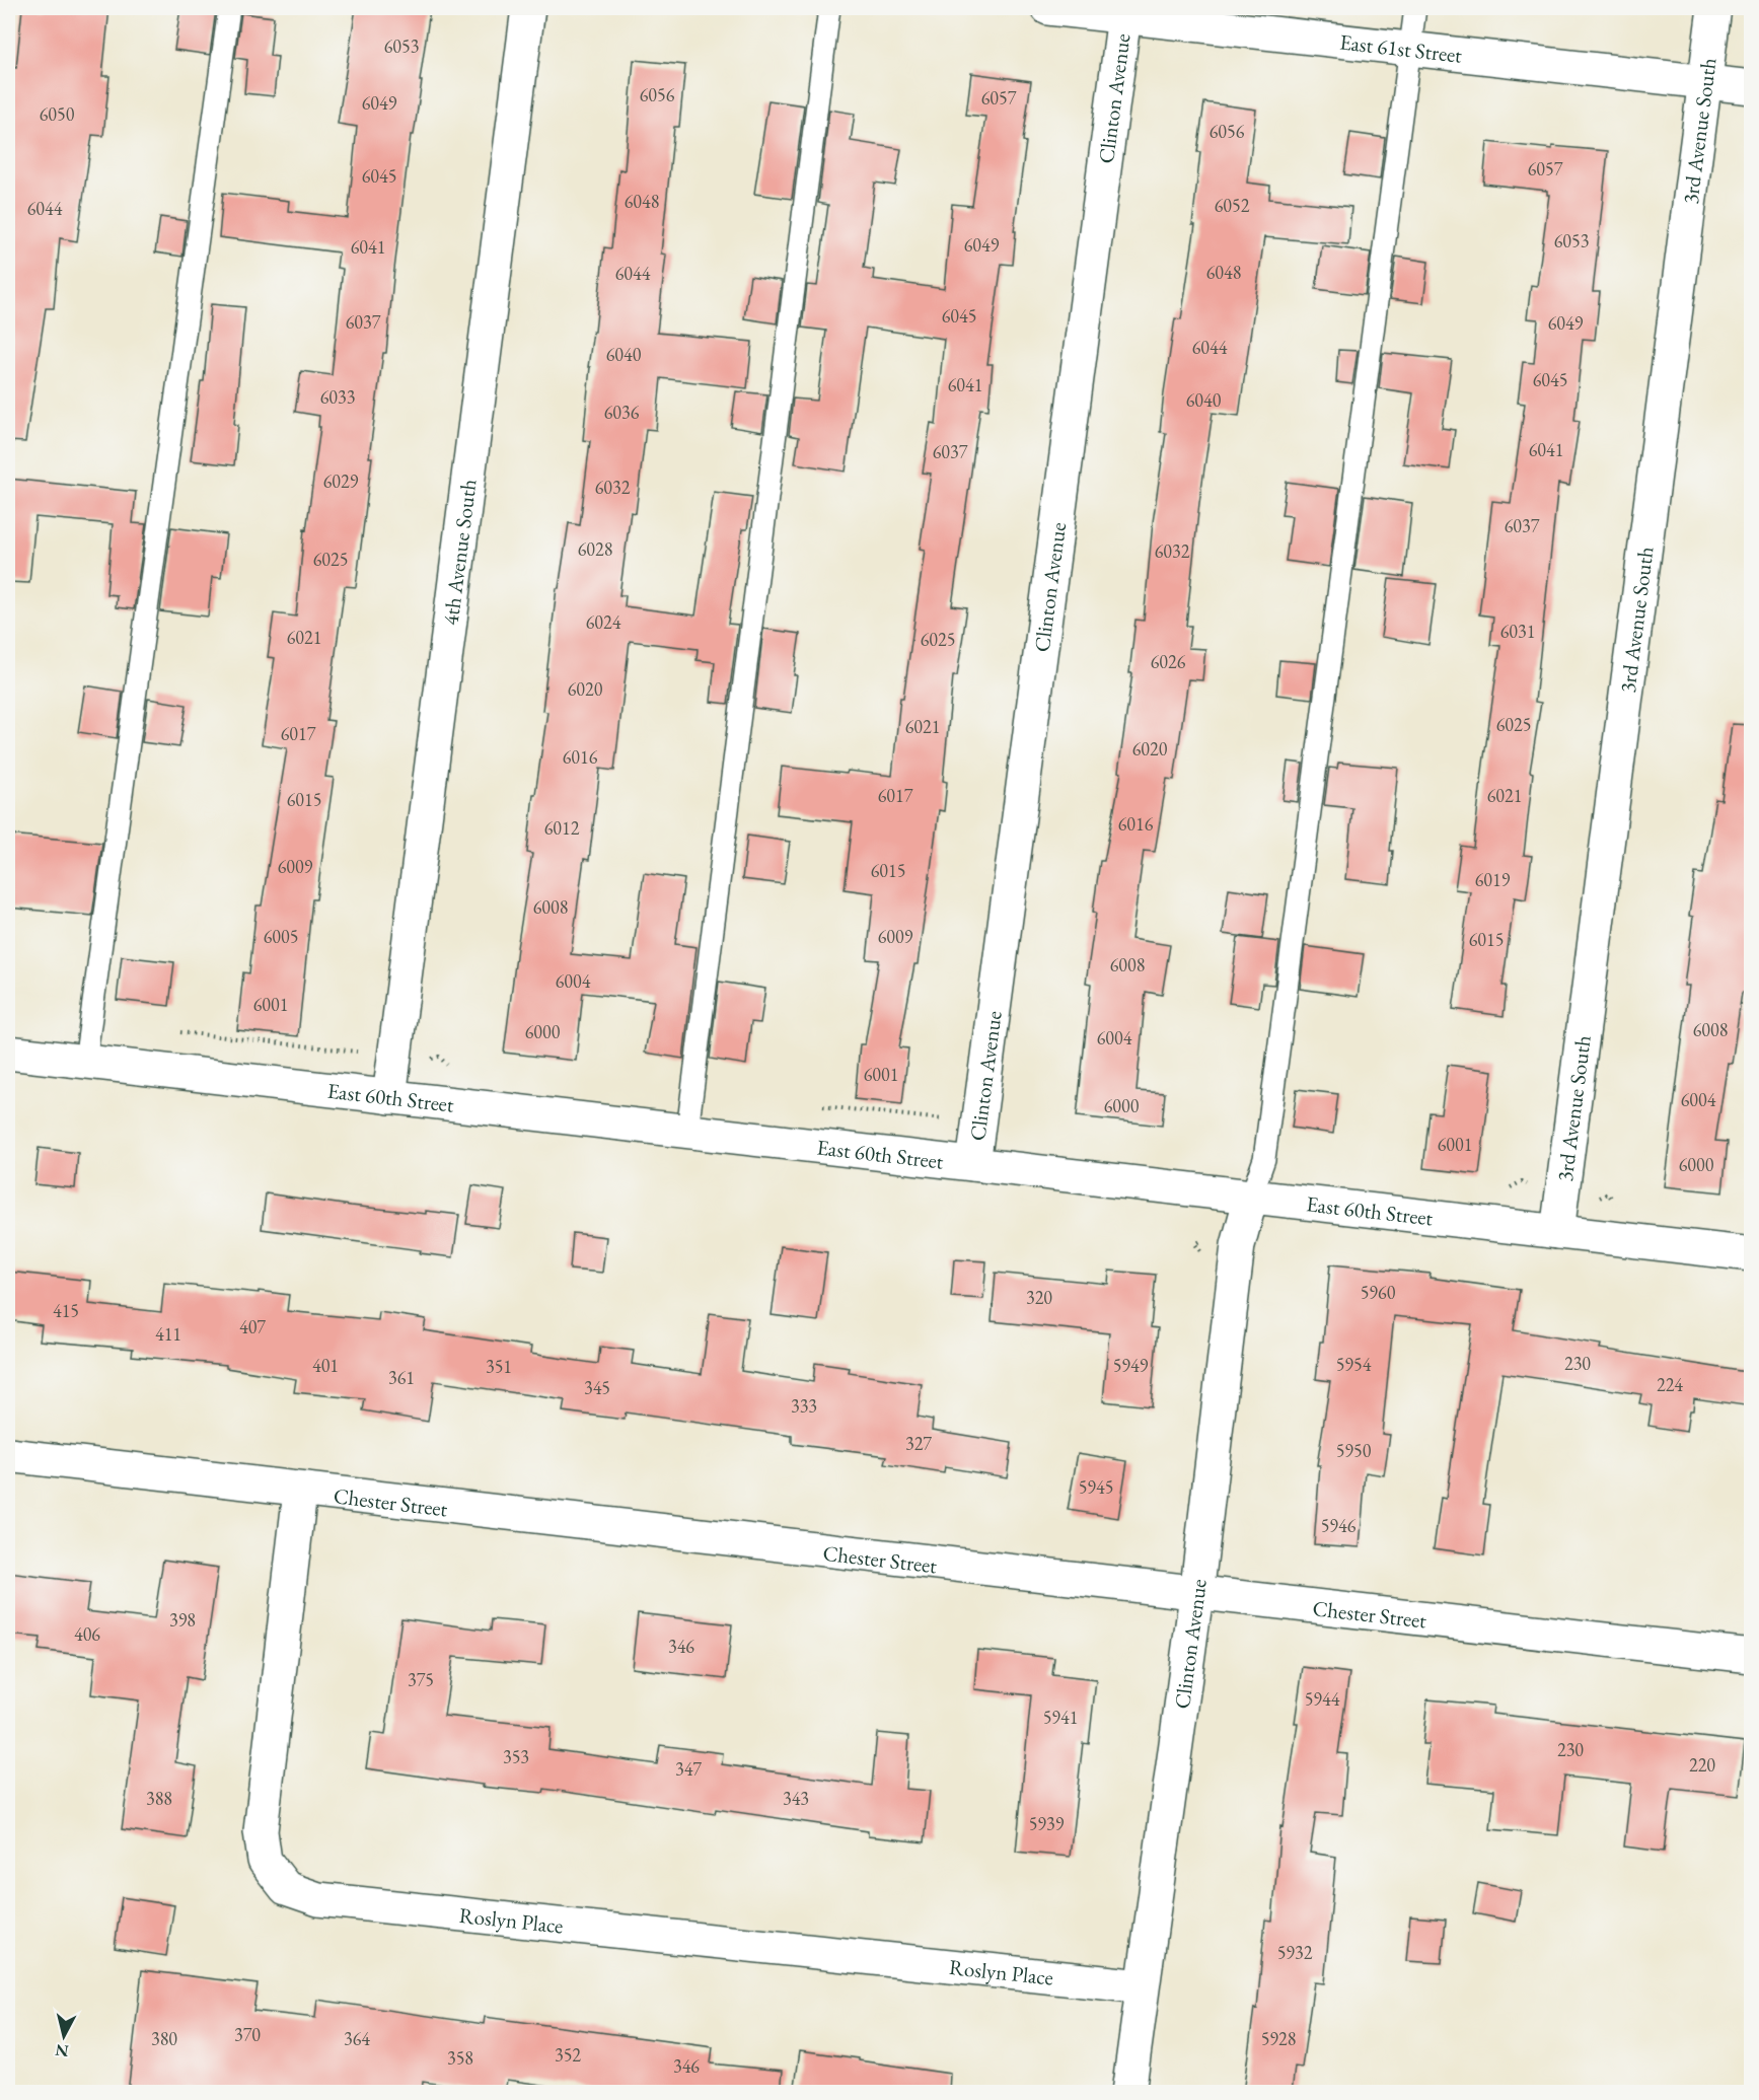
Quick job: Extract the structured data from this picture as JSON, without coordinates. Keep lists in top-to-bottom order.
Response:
{
  "streets": {
    "street": [
      "East 61st Street",
      "Clinton Avenue",
      "3rd Avenue South",
      "4th Avenue South",
      "East 60th Street",
      "Chester Street",
      "Roslyn Place"
    ]
  },
  "crossings": [
    ["East 61st Street", "Clinton Avenue"],
    ["East 61st Street", "3rd Avenue South"],
    ["Clinton Avenue", "East 60th Street"],
    ["Clinton Avenue", "Chester Street"],
    ["Clinton Avenue", "Roslyn Place"],
    ["3rd Avenue South", "East 60th Street"],
    ["4th Avenue South", "East 60th Street"],
    ["Chester Street", "Roslyn Place"]
  ],
  "house_numbers": [
    "6053",
    "6056",
    "6057",
    "6049",
    "6050",
    "6056",
    "6057",
    "6045",
    "6048",
    "6052",
    "6044",
    "6053",
    "6049",
    "6041",
    "6048",
    "6044",
    "6045",
    "6037",
    "6049",
    "6044",
    "6040",
    "6045",
    "6041",
    "6033",
    "6040",
    "6036",
    "6041",
    "6037",
    "6029",
    "6032",
    "6037",
    "6028",
    "6032",
    "6025",
    "6024",
    "6031",
    "6021",
    "6025",
    "6026",
    "6020",
    "6025",
    "6021",
    "6017",
    "6020",
    "6016",
    "6017",
    "6021",
    "6015",
    "6016",
    "6012",
    "6009",
    "6015",
    "6019",
    "6008",
    "6005",
    "6009",
    "6015",
    "6008",
    "6004",
    "6001",
    "6008",
    "6000",
    "6004",
    "6001",
    "6004",
    "6000",
    "6001",
    "6000",
    "5960",
    "320",
    "415",
    "407",
    "411",
    "230",
    "5954",
    "401",
    "5949",
    "351",
    "361",
    "224",
    "345",
    "333",
    "327",
    "5950",
    "5945",
    "5946",
    "398",
    "406",
    "346",
    "375",
    "5944",
    "5941",
    "230",
    "353",
    "220",
    "347",
    "388",
    "343",
    "5939",
    "5932",
    "370",
    "380",
    "364",
    "5928",
    "352",
    "358",
    "346"
  ],
  "north": "bottom"
}
